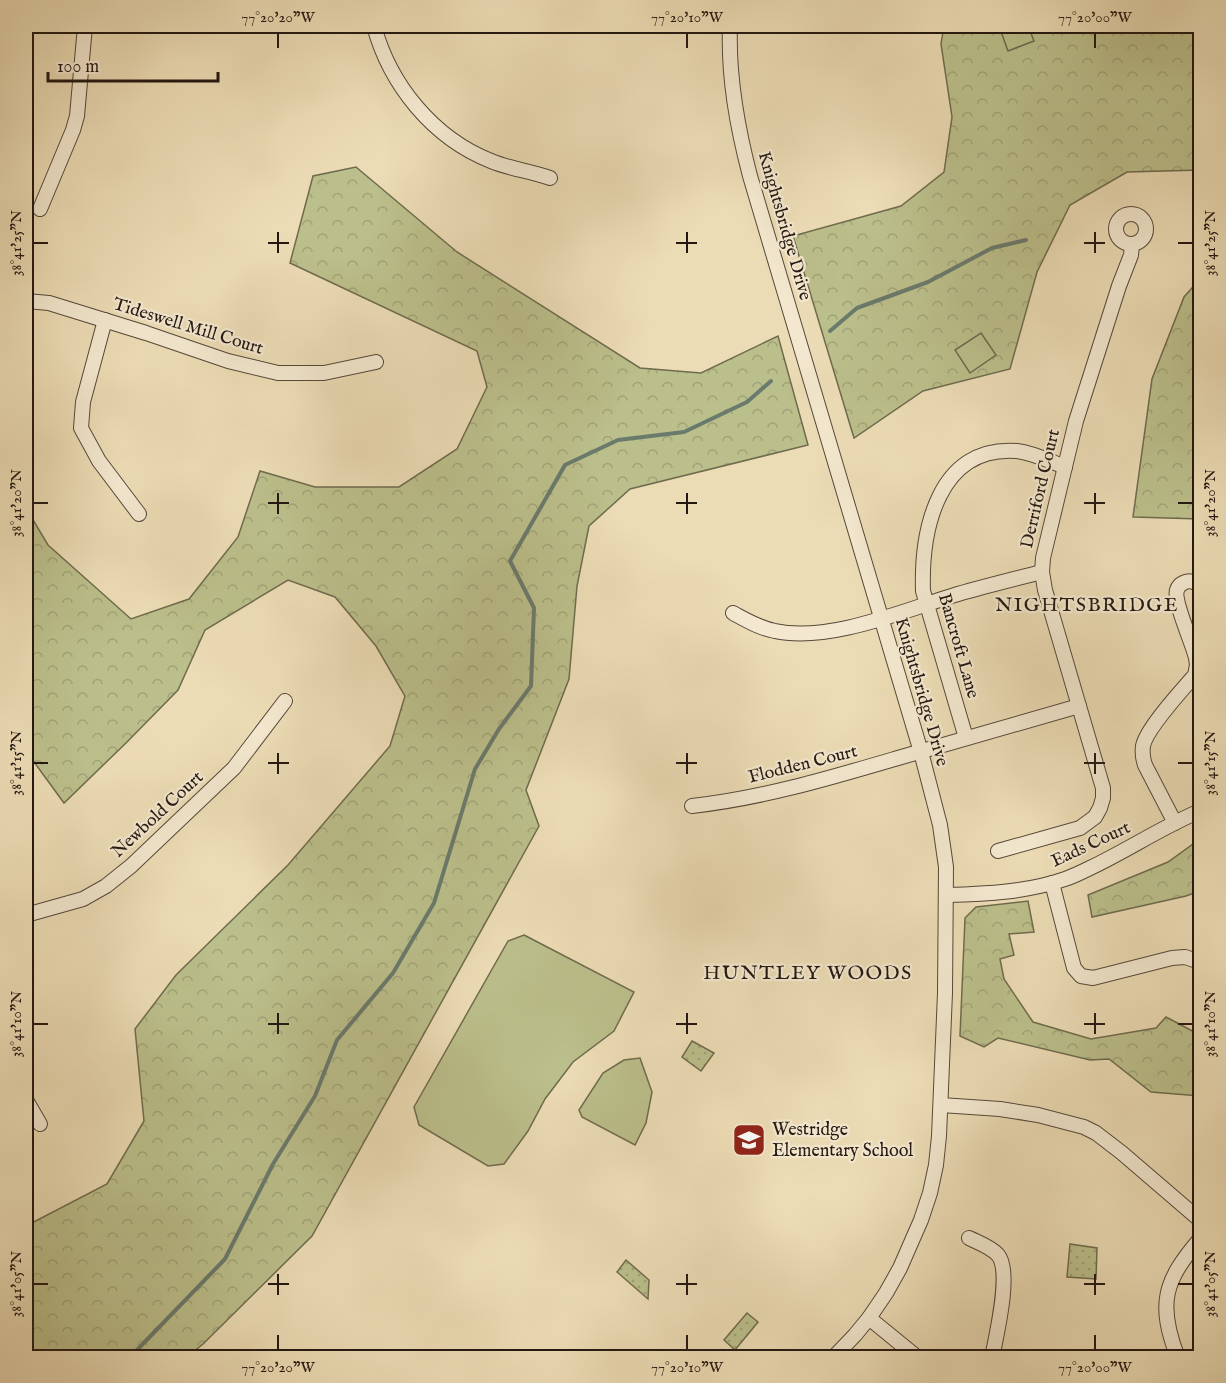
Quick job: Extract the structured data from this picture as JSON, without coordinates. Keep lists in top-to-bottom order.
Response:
{
  "streets": {
    "street": [
      "Knightsbridge Drive",
      "Tideswell Mill Court",
      "Derriford Court",
      "Bancroft Lane",
      "Flodden Court",
      "Newbold Court",
      "Eads Court"
    ]
  },
  "crossings": [
    ["Knightsbridge Drive", "Flodden Court"],
    ["Knightsbridge Drive", "Eads Court"],
    ["Derriford Court", "Bancroft Lane"],
    ["Derriford Court", "Flodden Court"],
    ["Bancroft Lane", "Flodden Court"]
  ],
  "districts": ["NIGHTSBRIDGE", "HUNTLEY WOODS"],
  "places": {
    "school or university": ["Westridge Elementary School"]
  },
  "scale_bar": "100 m",
  "coordinates": [
    "77°20'20\"W",
    "77°20'10\"W",
    "77°20'00\"W",
    "38°41'25\"N",
    "38°41'20\"N",
    "38°41'15\"N",
    "38°41'10\"N",
    "38°41'05\"N"
  ]
}
